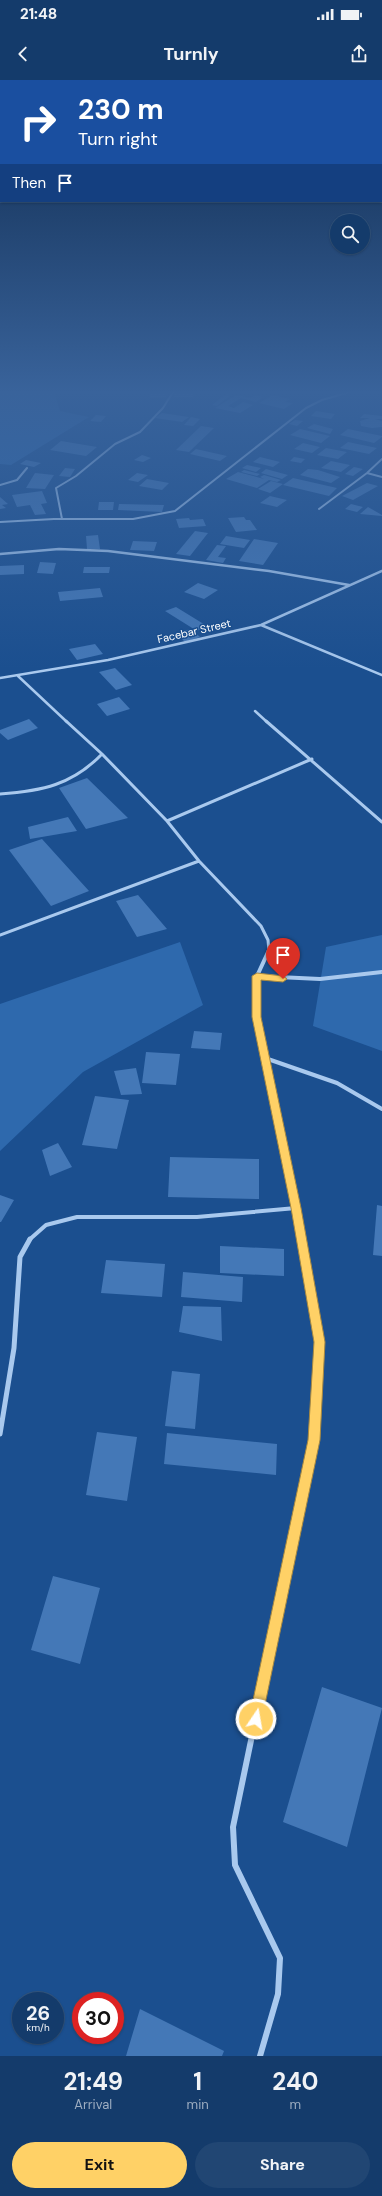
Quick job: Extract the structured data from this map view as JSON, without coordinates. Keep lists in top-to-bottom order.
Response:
{
  "streets": {
    "street": ["Facebar Street"]
  },
  "page": {
    "status": "21:48",
    "header": "Turnly",
    "turn": ["230 m", "Turn right"],
    "then": "Then",
    "speed": "26 km/h",
    "limit": "30",
    "eta": [
      "21:49",
      "Arrival",
      "1",
      "min",
      "240",
      "m"
    ],
    "buttons": ["Exit", "Share"]
  }
}
